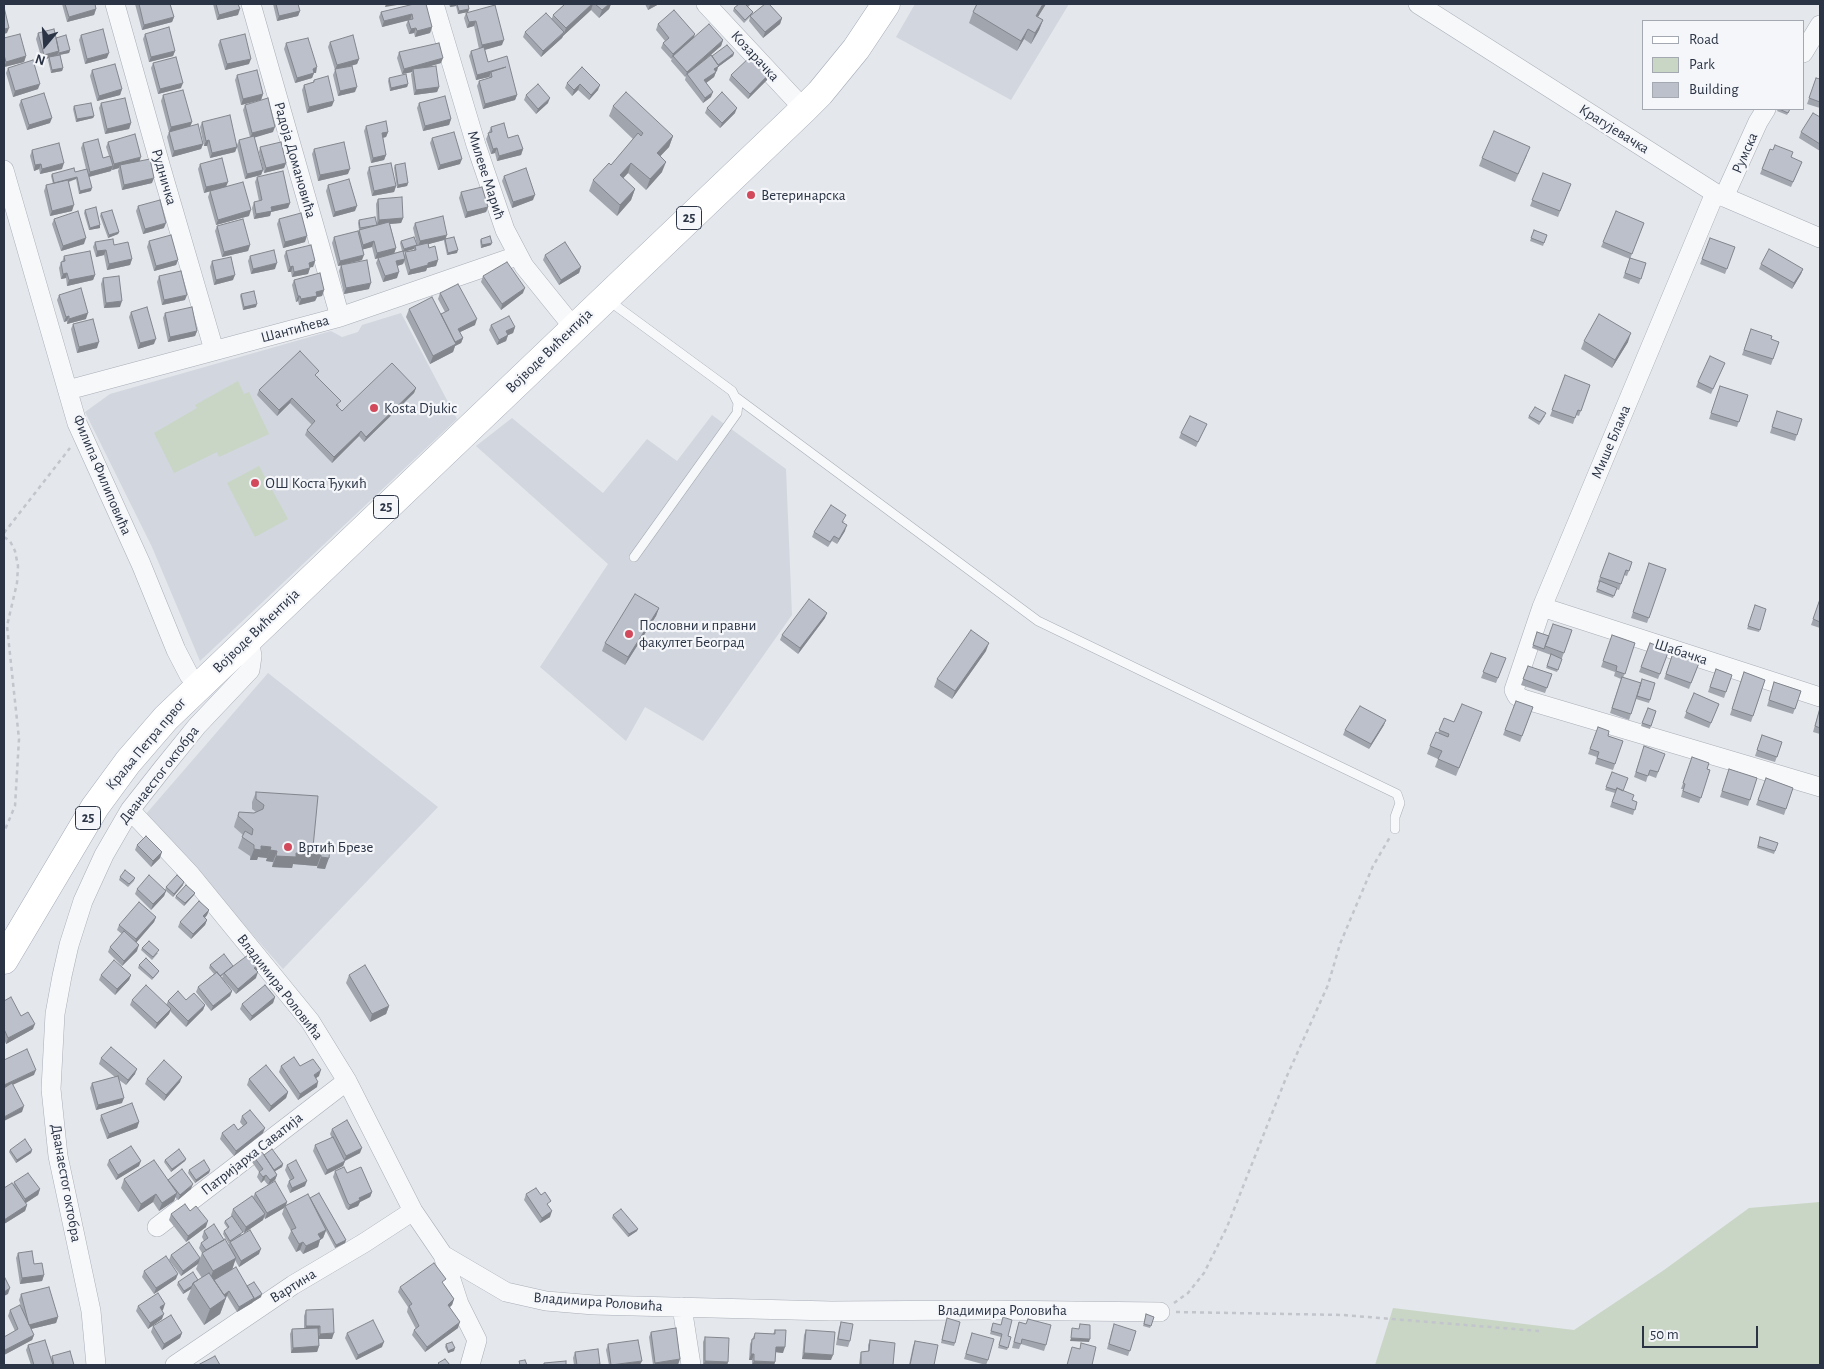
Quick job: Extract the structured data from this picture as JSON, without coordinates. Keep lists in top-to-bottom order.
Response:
{
  "streets": {
    "main road": ["25", "Војводе Вићентија", "Краља Петра првог"],
    "street": [
      "Козарачка",
      "Крагујевачка",
      "Румска",
      "Радоја Домановића",
      "Милеве Марић",
      "Рудничка",
      "Шантићева",
      "Мише Блама",
      "Филипа Филиповића",
      "Шабачка",
      "Дванаестог октобра",
      "Владимира Роловића",
      "Патријарха Саватија",
      "Вартина"
    ]
  },
  "crossings": [
    ["Козарачка", "Војводе Вићентија"],
    ["Крагујевачка", "Румска"],
    ["Крагујевачка", "Мише Блама"],
    ["Румска", "Мише Блама"],
    ["Радоја Домановића", "Шантићева"],
    ["Милеве Марић", "Шантићева"],
    ["Милеве Марић", "Војводе Вићентија"],
    ["Рудничка", "Шантићева"],
    ["Шантићева", "Филипа Филиповића"],
    ["Војводе Вићентија", "Филипа Филиповића"],
    ["Војводе Вићентија", "Краља Петра првог"],
    ["Војводе Вићентија", "Дванаестог октобра"],
    ["Мише Блама", "Шабачка"],
    ["Филипа Филиповића", "Краља Петра првог"],
    ["Дванаестог октобра", "Владимира Роловића"],
    ["Владимира Роловића", "Патријарха Саватија"],
    ["Владимира Роловића", "Вартина"]
  ],
  "places": [
    "Ветеринарска",
    "Kosta Djukic",
    "ОШ Коста Ђукић",
    "Пословни и правни факултет Београд",
    "Вртић Брезе"
  ],
  "legend": ["Road", "Park", "Building"],
  "scale_bar": "50 m",
  "north": "bottom"
}
